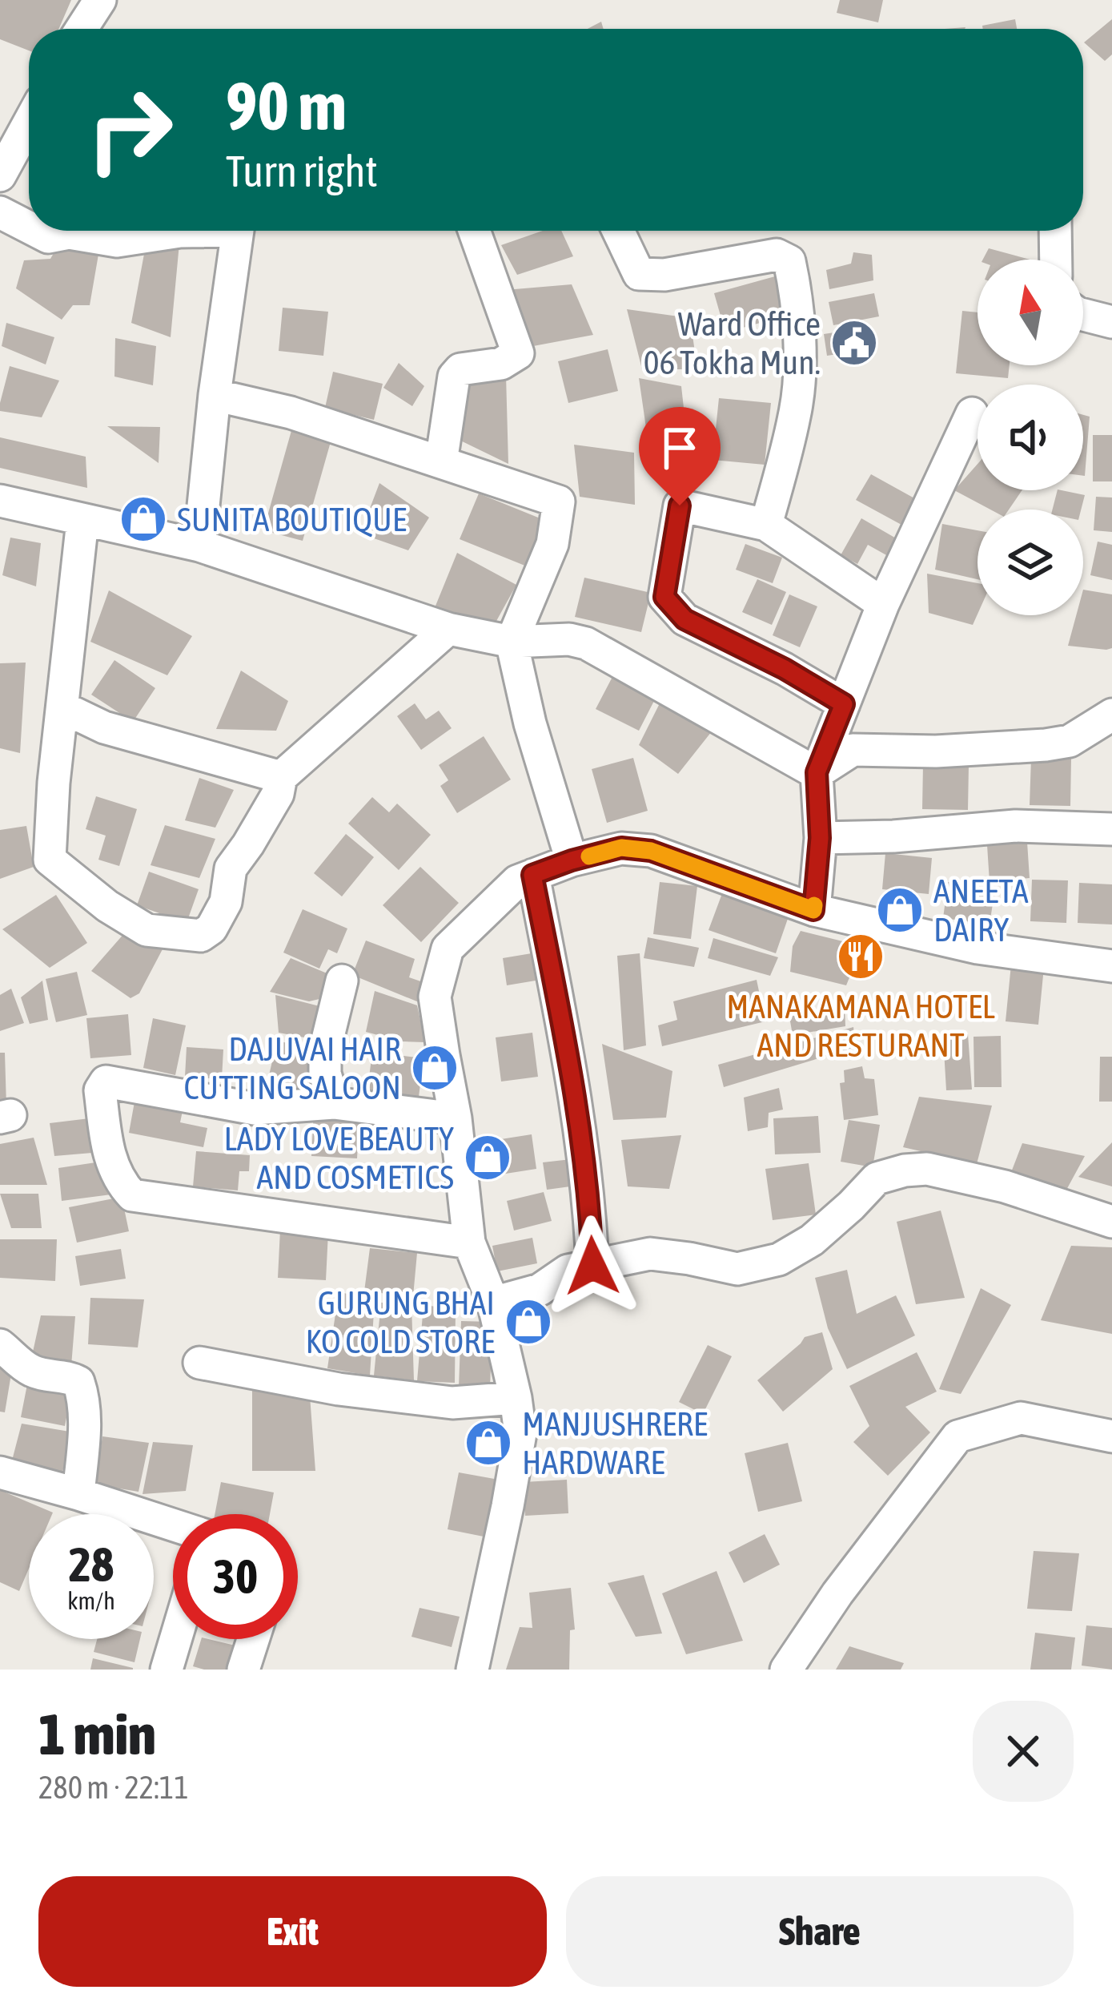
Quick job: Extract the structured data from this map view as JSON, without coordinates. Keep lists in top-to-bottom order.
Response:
{
  "places": {
    "public building": ["Ward Office 06 Tokha Mun."],
    "shop": [
      "SUNITA BOUTIQUE",
      "ANEETA DAIRY",
      "DAJUVAI HAIR CUTTING SALOON",
      "LADY LOVE BEAUTY AND COSMETICS",
      "GURUNG BHAI KO COLD STORE",
      "MANJUSHRERE HARDWARE"
    ],
    "restaurant": ["MANAKAMANA HOTEL AND RESTURANT"]
  },
  "north": "top",
  "page": {
    "turn": ["90 m", "Turn right"],
    "speed": "28 km/h",
    "limit": "30",
    "heading": ["1 min", "280 m · 22:11"],
    "buttons": ["Exit", "Share"]
  }
}
